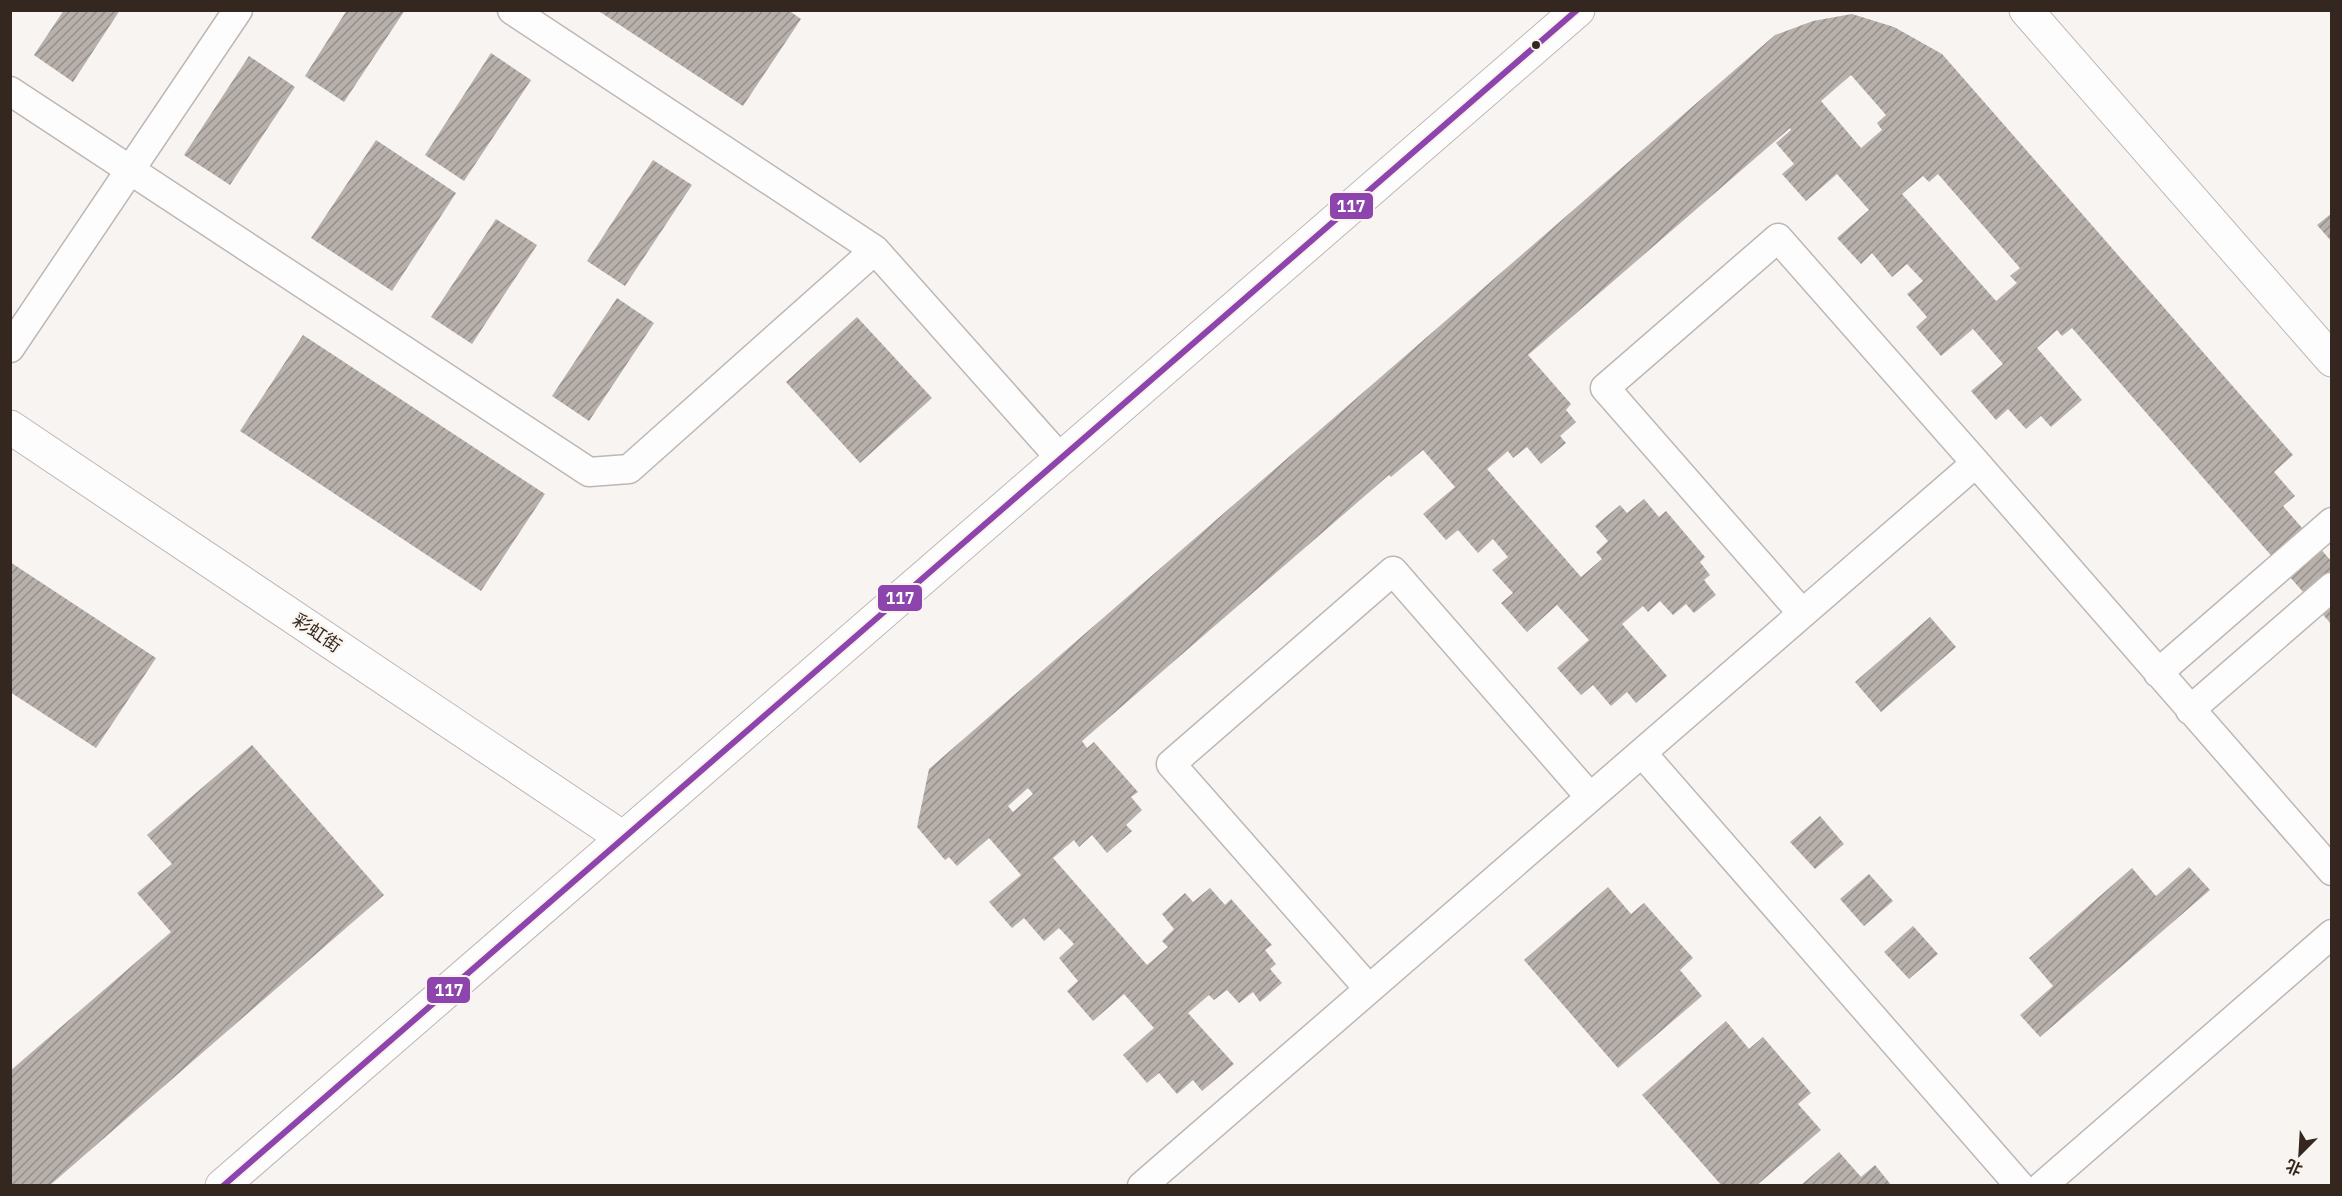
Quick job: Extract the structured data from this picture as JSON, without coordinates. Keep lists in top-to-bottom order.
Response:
{
  "streets": {
    "street": ["彩虹街"]
  },
  "lines": ["transit line 117"],
  "north": "bottom left"
}
